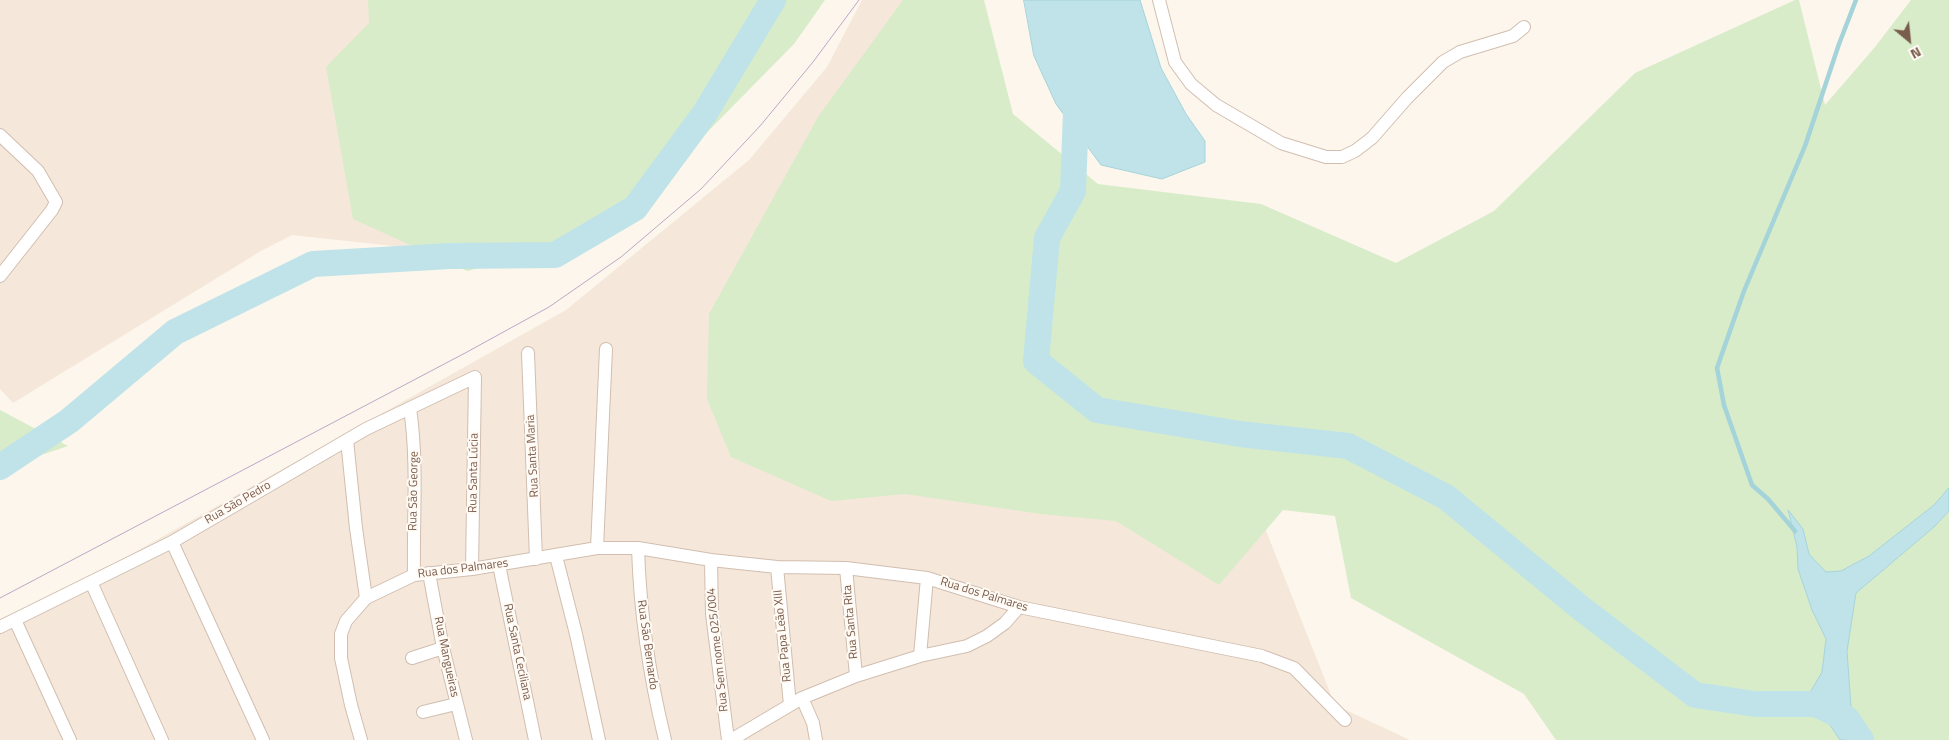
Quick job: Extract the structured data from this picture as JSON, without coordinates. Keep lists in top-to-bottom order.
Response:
{
  "streets": {
    "street": [
      "Rua Santa Maria",
      "Rua Santa Lúcia",
      "Rua São George",
      "Rua São Pedro",
      "Rua dos Palmares",
      "Rua Santa Rita",
      "Rua Papa Leão XIII",
      "Rua São Bernardo",
      "Rua Sem nome 025/004",
      "Rua Santa Ceciliana",
      "Rua Mangueiras"
    ]
  },
  "crossings": [
    ["Rua Santa Maria", "Rua dos Palmares"],
    ["Rua Santa Lúcia", "Rua São Pedro"],
    ["Rua Santa Lúcia", "Rua dos Palmares"],
    ["Rua São George", "Rua São Pedro"],
    ["Rua São George", "Rua dos Palmares"],
    ["Rua dos Palmares", "Rua Santa Rita"],
    ["Rua dos Palmares", "Rua Papa Leão XIII"],
    ["Rua dos Palmares", "Rua São Bernardo"],
    ["Rua dos Palmares", "Rua Sem nome 025/004"],
    ["Rua dos Palmares", "Rua Santa Ceciliana"],
    ["Rua dos Palmares", "Rua Mangueiras"]
  ],
  "north": "bottom right"
}
